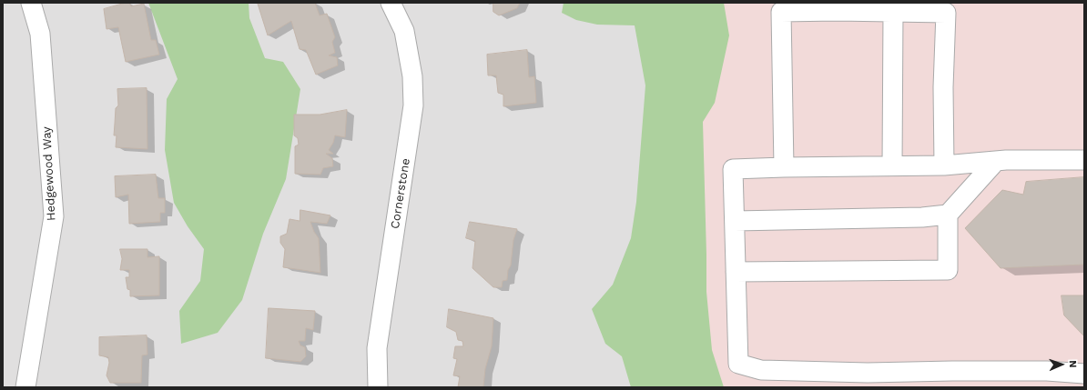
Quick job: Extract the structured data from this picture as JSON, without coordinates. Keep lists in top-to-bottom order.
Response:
{
  "streets": {
    "street": ["Hedgewood Way", "Cornerstone"]
  },
  "north": "right"
}
